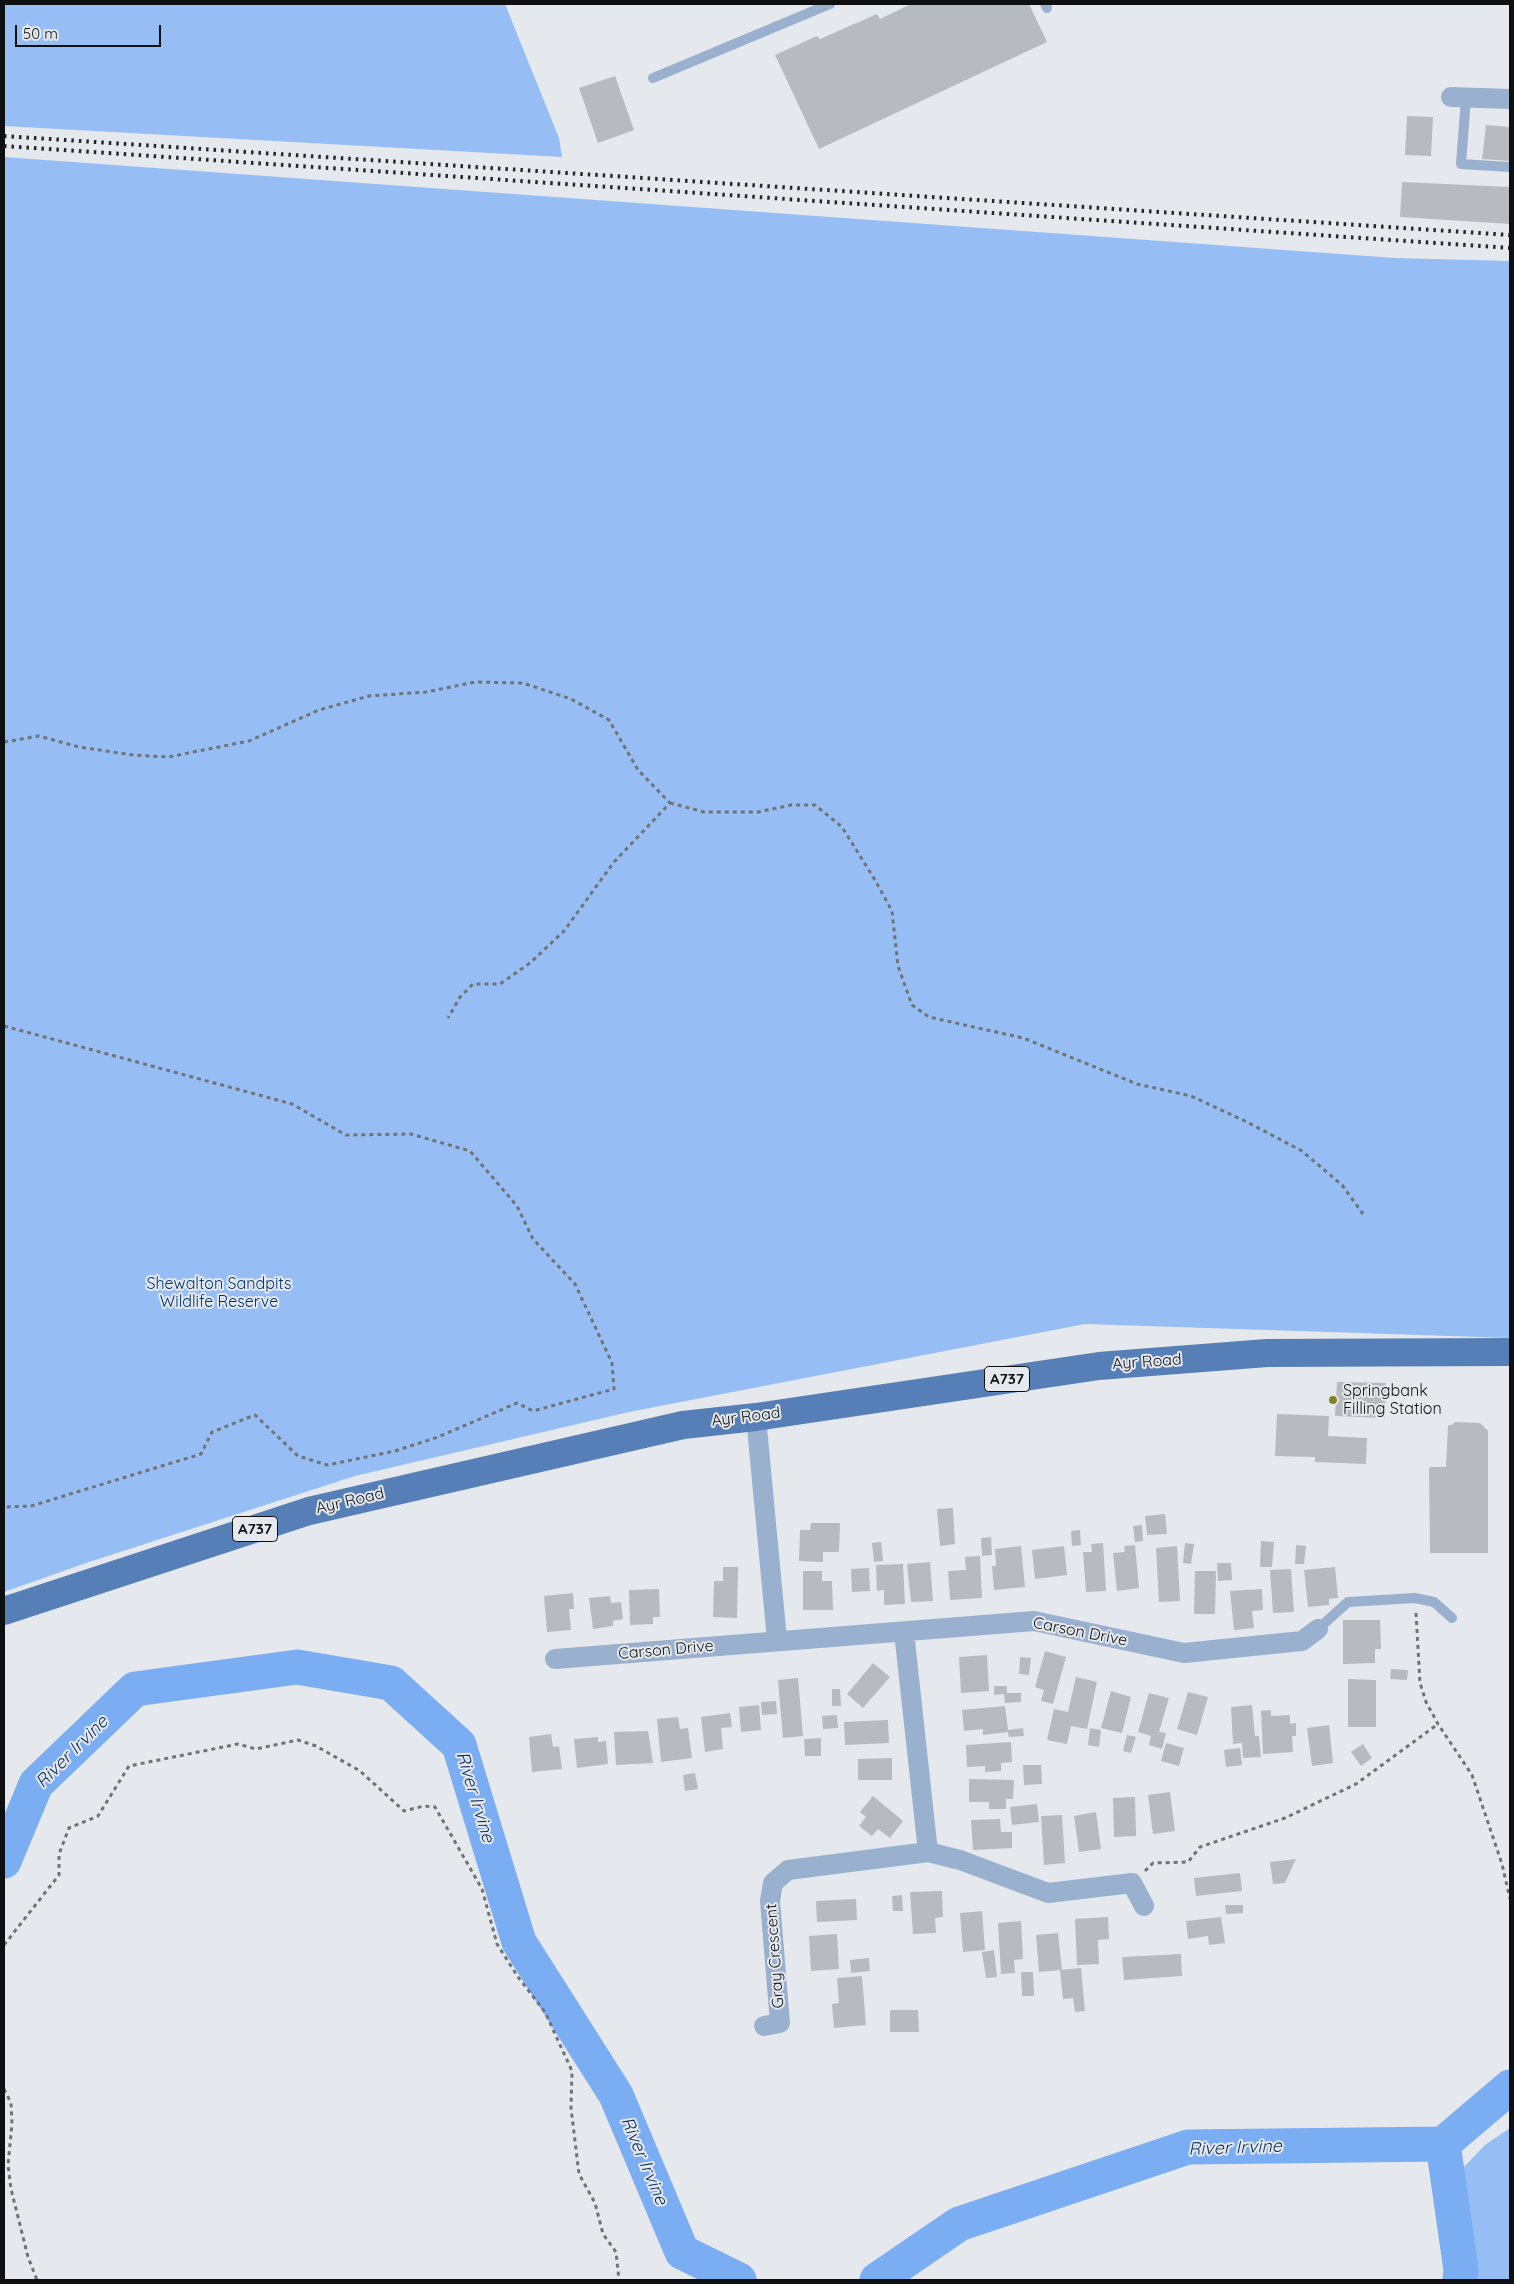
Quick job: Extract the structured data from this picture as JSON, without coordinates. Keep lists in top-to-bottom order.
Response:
{
  "streets": {
    "main road": ["Ayr Road", "A737"],
    "street": ["Carson Drive", "Gray Crescent"]
  },
  "water": ["River Irvine"],
  "parks": ["Shewalton Sandpits Wildlife Reserve"],
  "places": ["Springbank Filling Station"],
  "scale_bar": "50 m"
}
